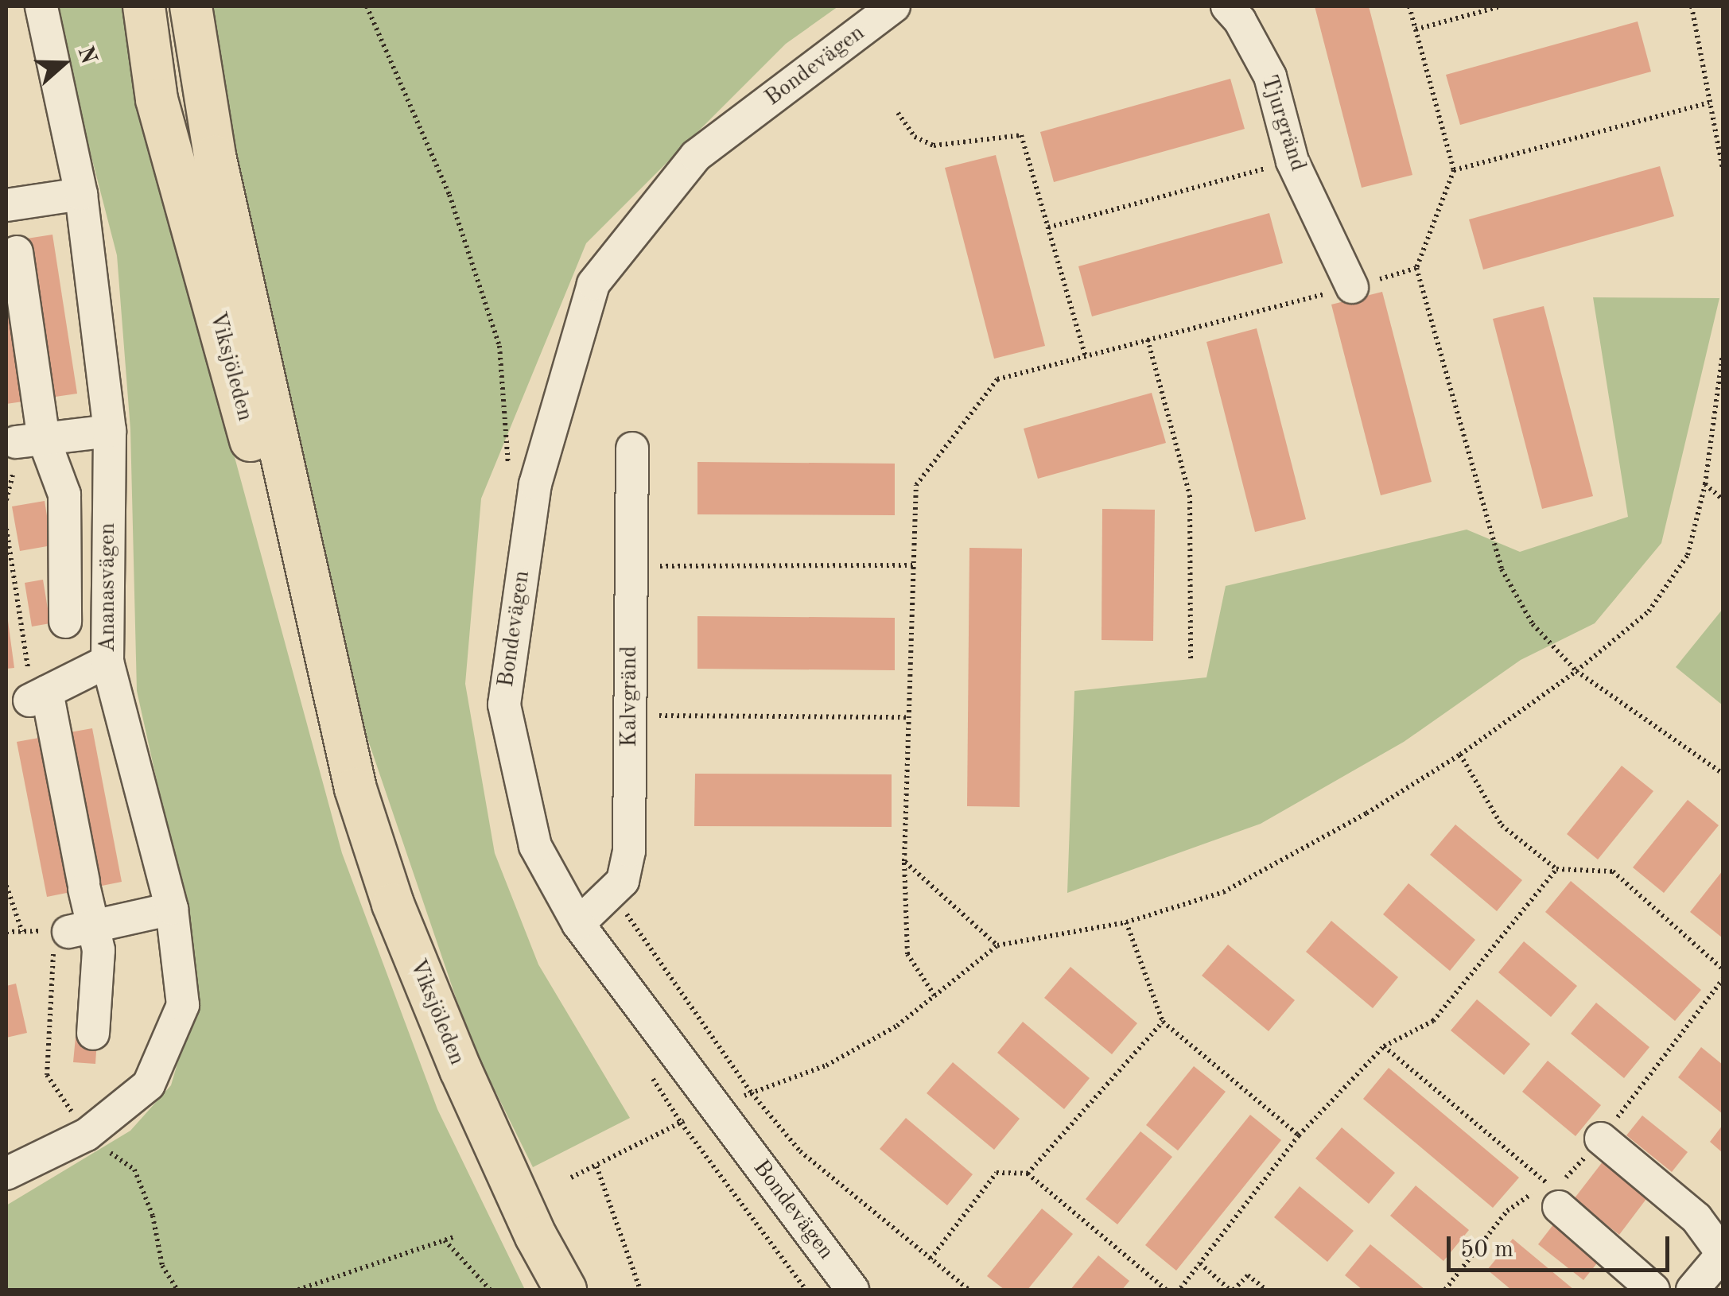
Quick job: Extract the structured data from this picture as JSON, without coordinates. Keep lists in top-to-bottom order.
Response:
{
  "streets": {
    "main road": ["Viksjöleden"],
    "street": [
      "Bondevägen",
      "Tjurgränd",
      "Ananasvägen",
      "Kalvgränd"
    ]
  },
  "crossings": [
    ["Bondevägen", "Kalvgränd"]
  ],
  "scale_bar": "50 m",
  "north": "right"
}
